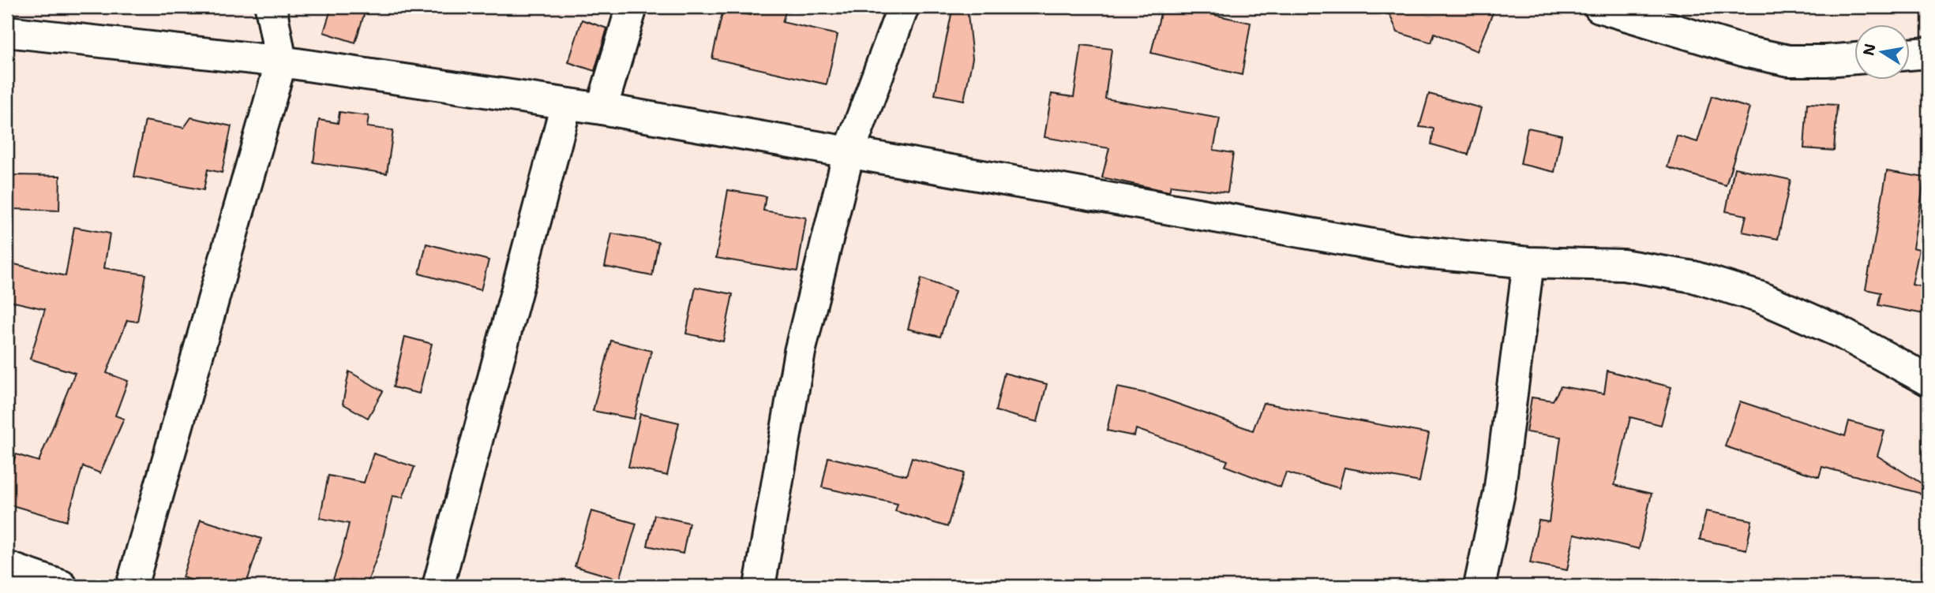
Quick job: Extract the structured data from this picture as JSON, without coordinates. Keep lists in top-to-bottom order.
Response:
{
  "north": "left"
}
